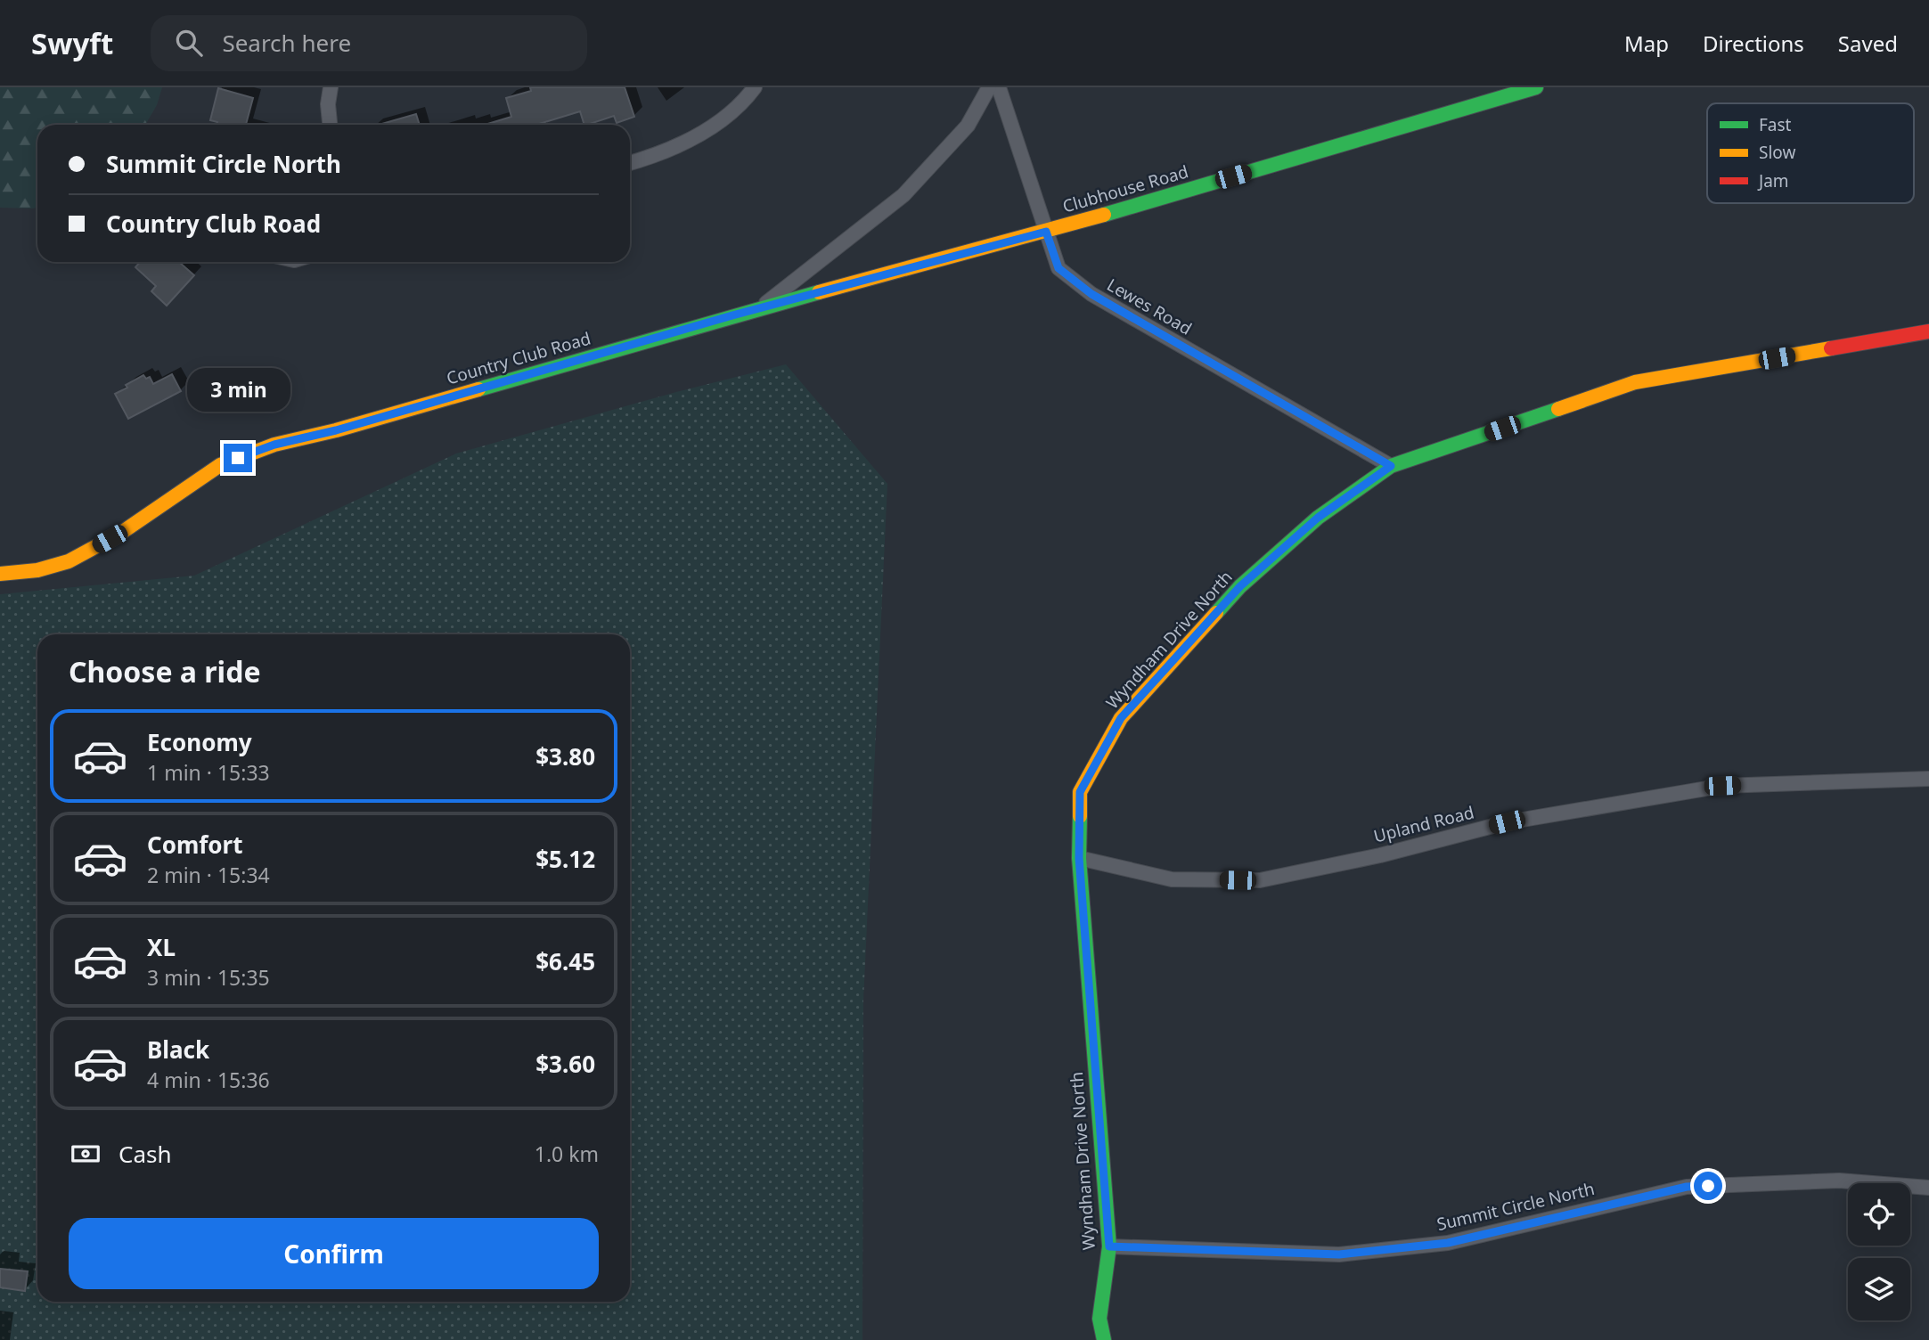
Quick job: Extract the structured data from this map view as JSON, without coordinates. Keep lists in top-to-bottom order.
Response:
{
  "streets": {
    "street": [
      "Clubhouse Road",
      "Lewes Road",
      "Country Club Road",
      "Wyndham Drive North",
      "Upland Road",
      "Summit Circle North"
    ]
  },
  "crossings": [
    ["Clubhouse Road", "Lewes Road"],
    ["Clubhouse Road", "Country Club Road"],
    ["Lewes Road", "Wyndham Drive North"],
    ["Wyndham Drive North", "Upland Road"],
    ["Wyndham Drive North", "Summit Circle North"]
  ],
  "legend": ["Fast", "Slow", "Jam"],
  "page": {
    "header": "Swyft",
    "search": "Search here",
    "nav": ["Map", "Directions", "Saved"],
    "banner": ["Summit Circle North", "Country Club Road"],
    "bubble": "3 min",
    "heading": "Choose a ride",
    "list": [
      {
        "name": "Economy",
        "note": "1 min · 15:33",
        "value": "$3.80"
      },
      {
        "name": "Comfort",
        "note": "2 min · 15:34",
        "value": "$5.12"
      },
      {
        "name": "XL",
        "note": "3 min · 15:35",
        "value": "$6.45"
      },
      {
        "name": "Black",
        "note": "4 min · 15:36",
        "value": "$3.60"
      }
    ],
    "pay": ["Cash", "1.0 km"],
    "buttons": "Confirm"
  }
}
